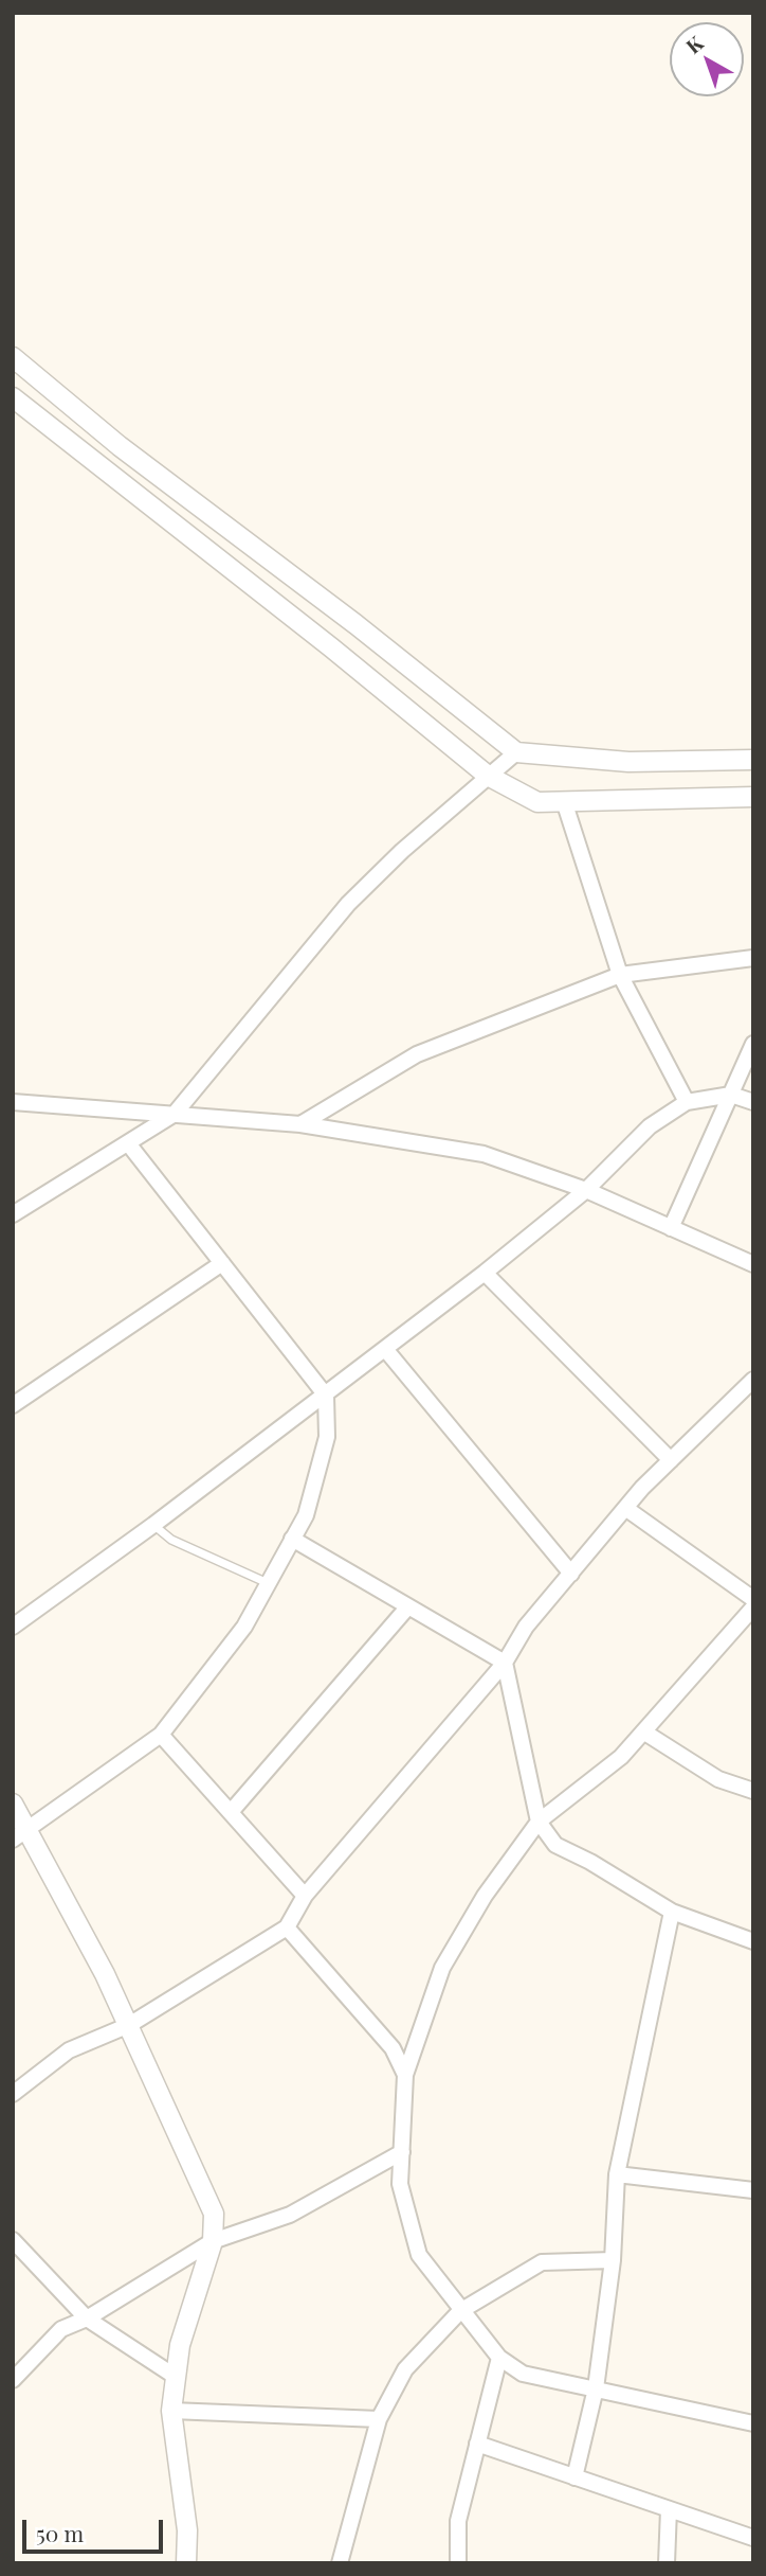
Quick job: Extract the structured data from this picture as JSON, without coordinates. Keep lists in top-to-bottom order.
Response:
{
  "scale_bar": "50 m",
  "north": "top left"
}
